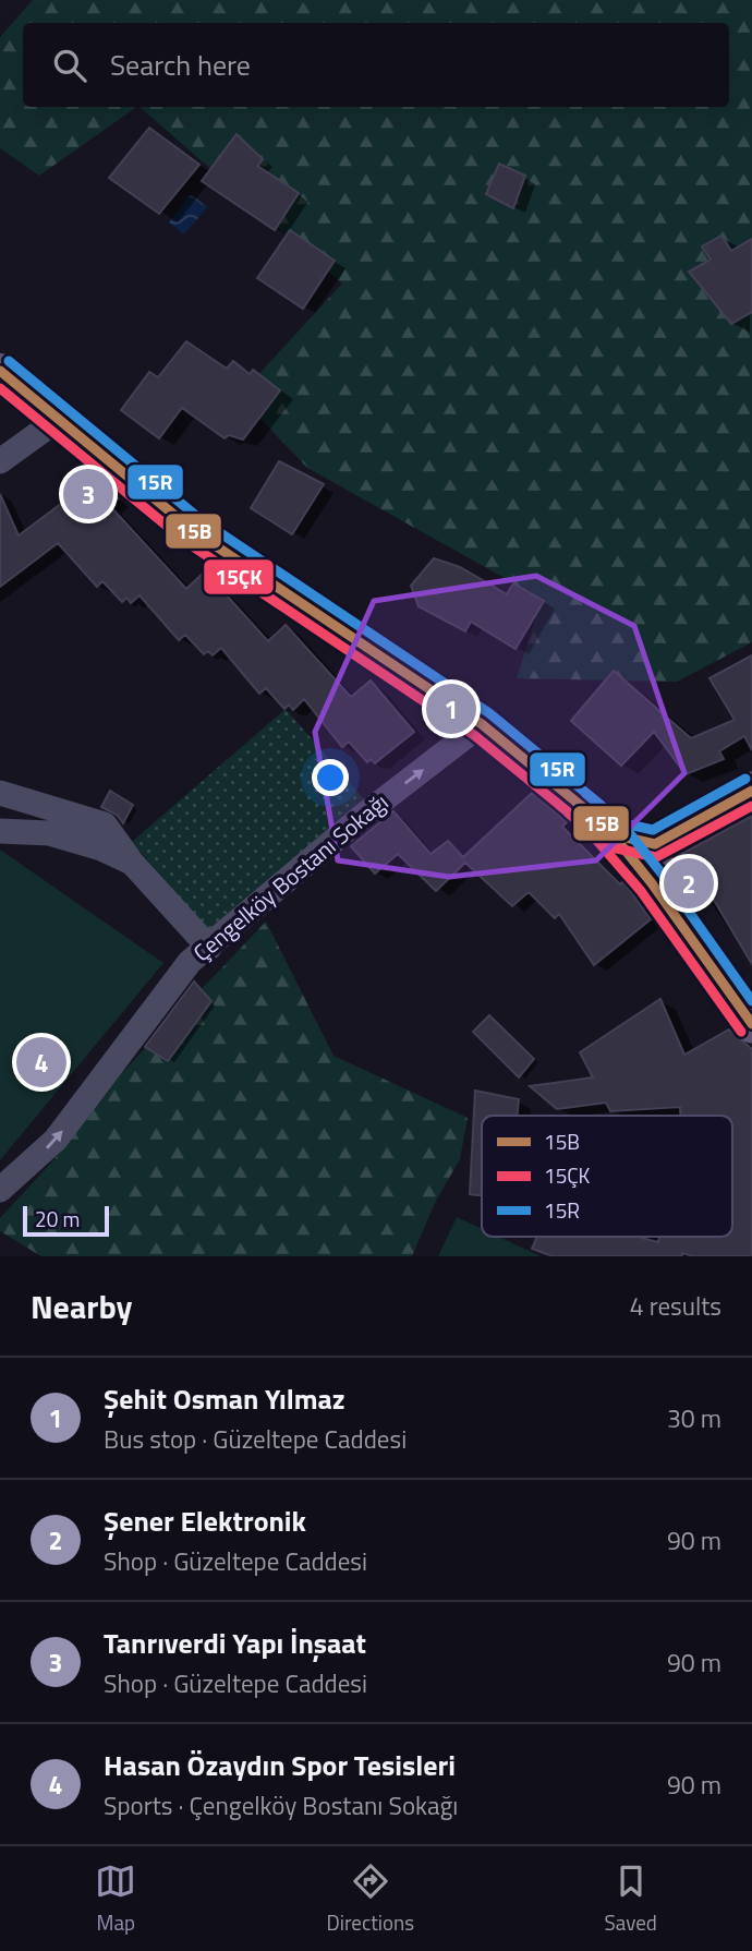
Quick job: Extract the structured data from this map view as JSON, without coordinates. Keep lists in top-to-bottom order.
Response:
{
  "streets": {
    "street": ["Çengelköy Bostanı Sokağı"]
  },
  "one_way": ["Çengelköy Bostanı Sokağı"],
  "lines": ["transit line 15R", "transit line 15B", "transit line 15ÇK"],
  "legend": ["15B", "15ÇK", "15R"],
  "scale_bar": "20 m",
  "page": {
    "search": "Search here",
    "pins": [
      "3",
      "1",
      "2",
      "4"
    ],
    "scale": "20 m",
    "heading": ["Nearby", "4 results"],
    "list": [
      {
        "mark": "1",
        "name": "Şehit Osman Yılmaz",
        "note": "Bus stop · Güzeltepe Caddesi",
        "value": "30 m"
      },
      {
        "mark": "2",
        "name": "Şener Elektronik",
        "note": "Shop · Güzeltepe Caddesi",
        "value": "90 m"
      },
      {
        "mark": "3",
        "name": "Tanrıverdi Yapı İnşaat",
        "note": "Shop · Güzeltepe Caddesi",
        "value": "90 m"
      },
      {
        "mark": "4",
        "name": "Hasan Özaydın Spor Tesisleri",
        "note": "Sports · Çengelköy Bostanı Sokağı",
        "value": "90 m"
      }
    ],
    "nav": ["Map", "Directions", "Saved"]
  }
}
